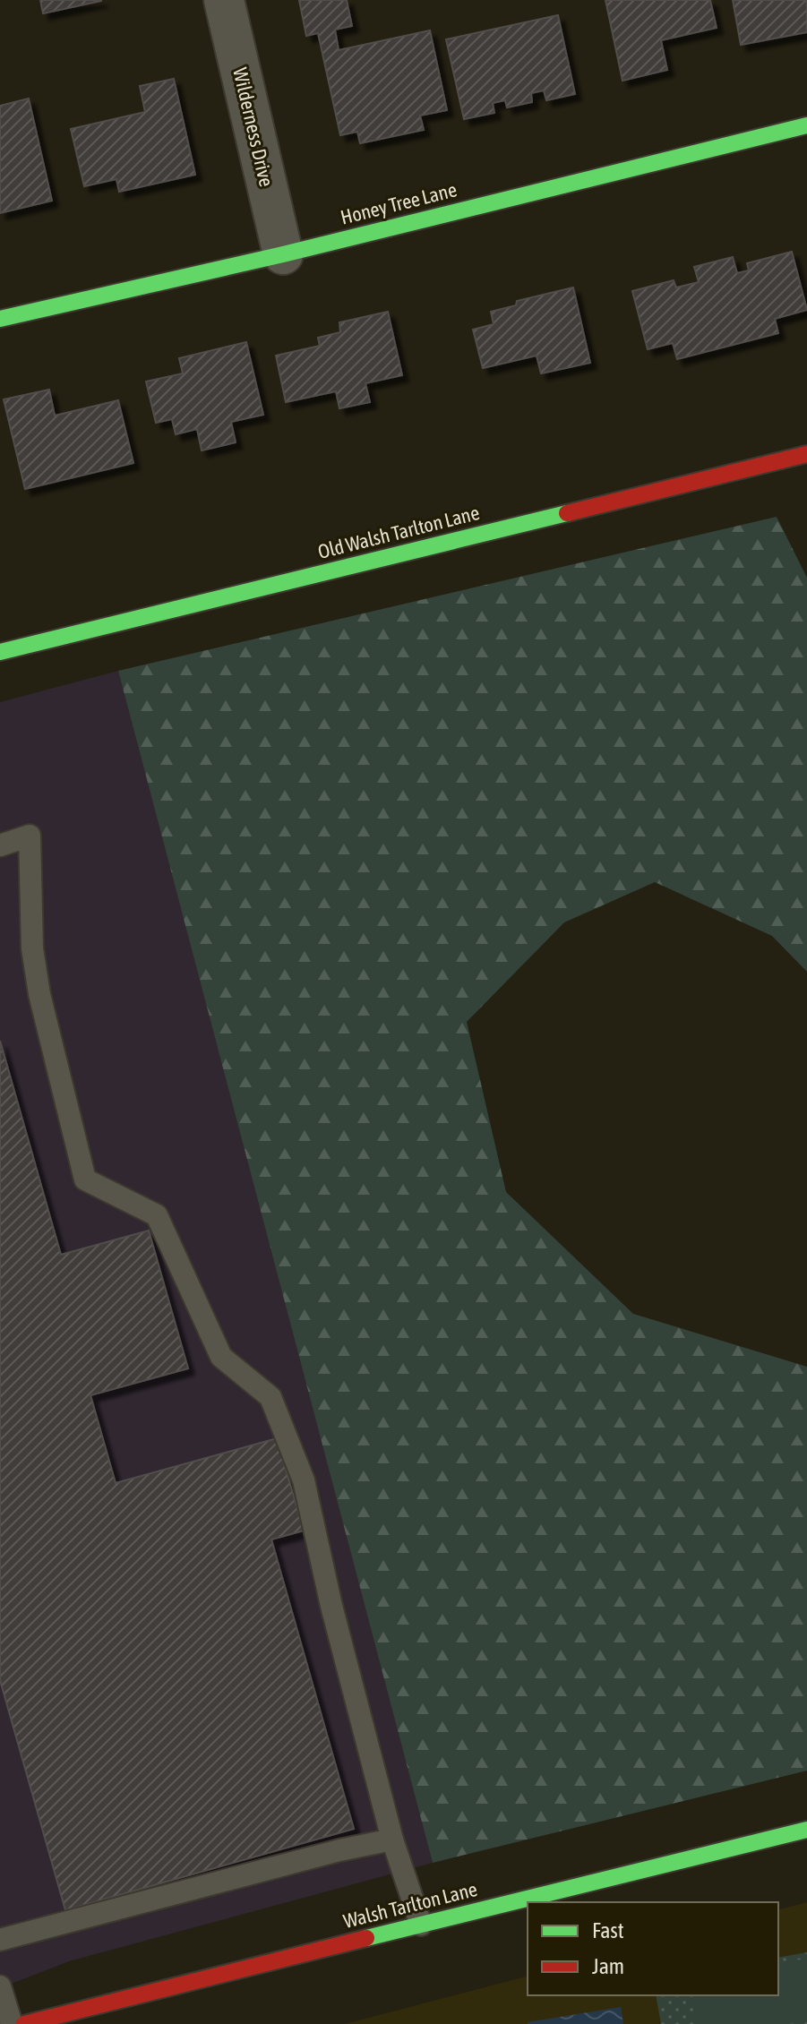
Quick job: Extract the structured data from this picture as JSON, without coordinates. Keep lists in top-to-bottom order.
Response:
{
  "streets": {
    "street": [
      "Wilderness Drive",
      "Honey Tree Lane",
      "Old Walsh Tarlton Lane",
      "Walsh Tarlton Lane"
    ]
  },
  "crossings": [
    ["Wilderness Drive", "Honey Tree Lane"]
  ],
  "legend": ["Fast", "Jam"]
}
